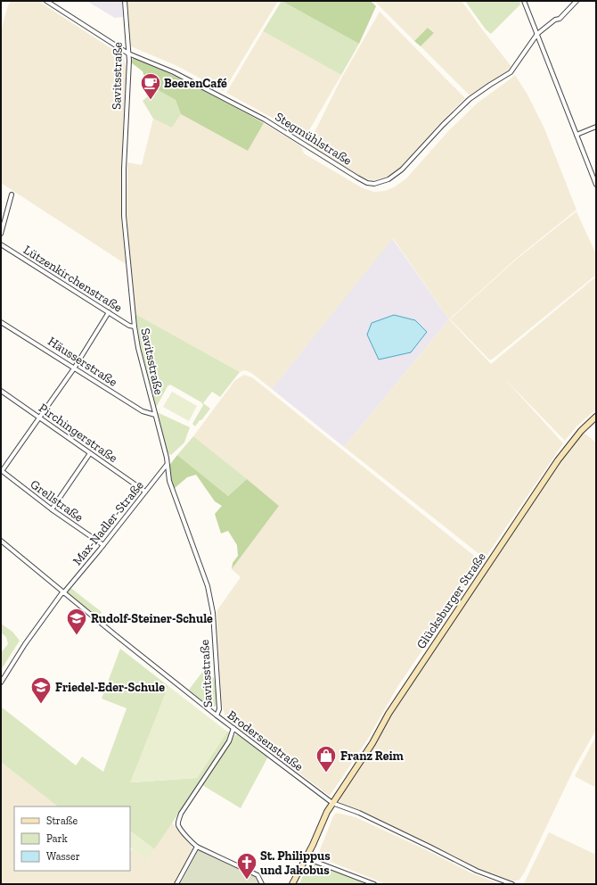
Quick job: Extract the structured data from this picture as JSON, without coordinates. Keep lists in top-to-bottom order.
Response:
{
  "streets": {
    "street": [
      "Savitsstraße",
      "Stegmühlstraße",
      "Lützenkirchenstraße",
      "Häusserstraße",
      "Pirchingerstraße",
      "Grellstraße",
      "Max-Nadler-Straße",
      "Glücksburger Straße",
      "Brodersenstraße"
    ]
  },
  "crossings": [
    ["Savitsstraße", "Stegmühlstraße"],
    ["Savitsstraße", "Lützenkirchenstraße"],
    ["Savitsstraße", "Häusserstraße"],
    ["Savitsstraße", "Max-Nadler-Straße"],
    ["Savitsstraße", "Brodersenstraße"],
    ["Pirchingerstraße", "Max-Nadler-Straße"],
    ["Grellstraße", "Max-Nadler-Straße"],
    ["Max-Nadler-Straße", "Brodersenstraße"],
    ["Glücksburger Straße", "Brodersenstraße"]
  ],
  "places": {
    "cafe": ["BeerenCafé"],
    "school or university": ["Rudolf-Steiner-Schule", "Friedel-Eder-Schule"],
    "shop": ["Franz Reim"],
    "church": ["St. Philippus und Jakobus"]
  },
  "legend": ["Straße", "Park", "Wasser"]
}
